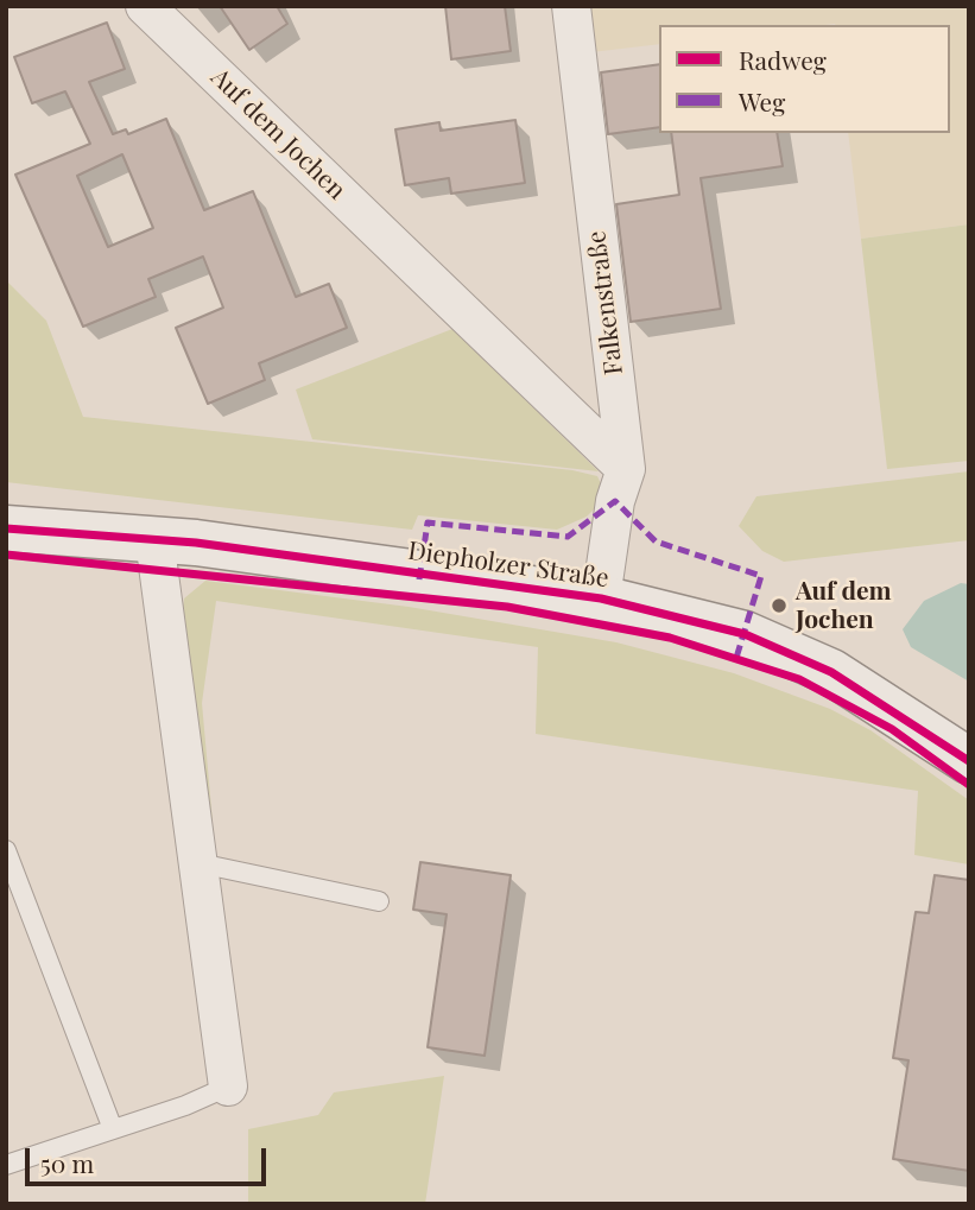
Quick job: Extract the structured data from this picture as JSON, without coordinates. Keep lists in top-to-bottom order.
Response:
{
  "streets": {
    "street": ["Auf dem Jochen", "Falkenstraße", "Diepholzer Straße"]
  },
  "crossings": [
    ["Auf dem Jochen", "Falkenstraße"],
    ["Falkenstraße", "Diepholzer Straße"]
  ],
  "places": ["Auf dem Jochen"],
  "legend": ["Radweg", "Weg"],
  "scale_bar": "50 m"
}
